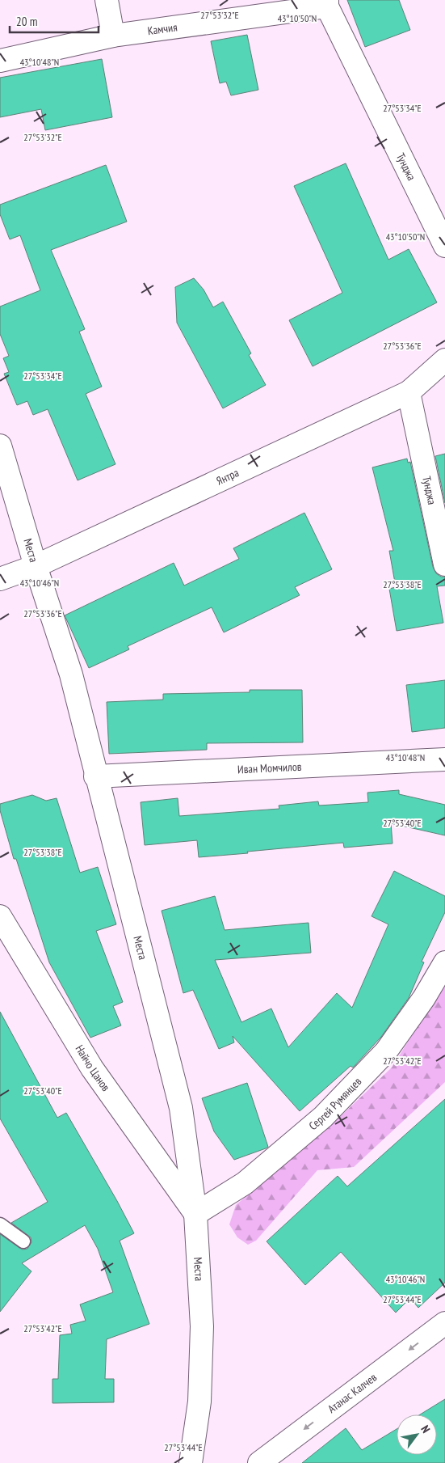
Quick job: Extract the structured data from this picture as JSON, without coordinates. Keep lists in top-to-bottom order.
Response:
{
  "streets": {
    "street": [
      "Камчия",
      "Тунджа",
      "Янтра",
      "Места",
      "Иван Момчилов",
      "Найчо Цанов",
      "Сергей Румянцев",
      "Атанас Калчев"
    ]
  },
  "crossings": [
    ["Камчия", "Тунджа"],
    ["Тунджа", "Янтра"],
    ["Янтра", "Места"],
    ["Места", "Иван Момчилов"],
    ["Места", "Найчо Цанов"],
    ["Места", "Сергей Румянцев"],
    ["Найчо Цанов", "Сергей Румянцев"]
  ],
  "one_way": ["Атанас Калчев"],
  "scale_bar": "20 m",
  "north": "top right",
  "coordinates": [
    "27°53'32\"E",
    "43°10'50\"N",
    "43°10'48\"N",
    "27°53'34\"E",
    "27°53'36\"E",
    "43°10'46\"N",
    "27°53'38\"E",
    "27°53'40\"E",
    "27°53'42\"E",
    "27°53'44\"E"
  ]
}
